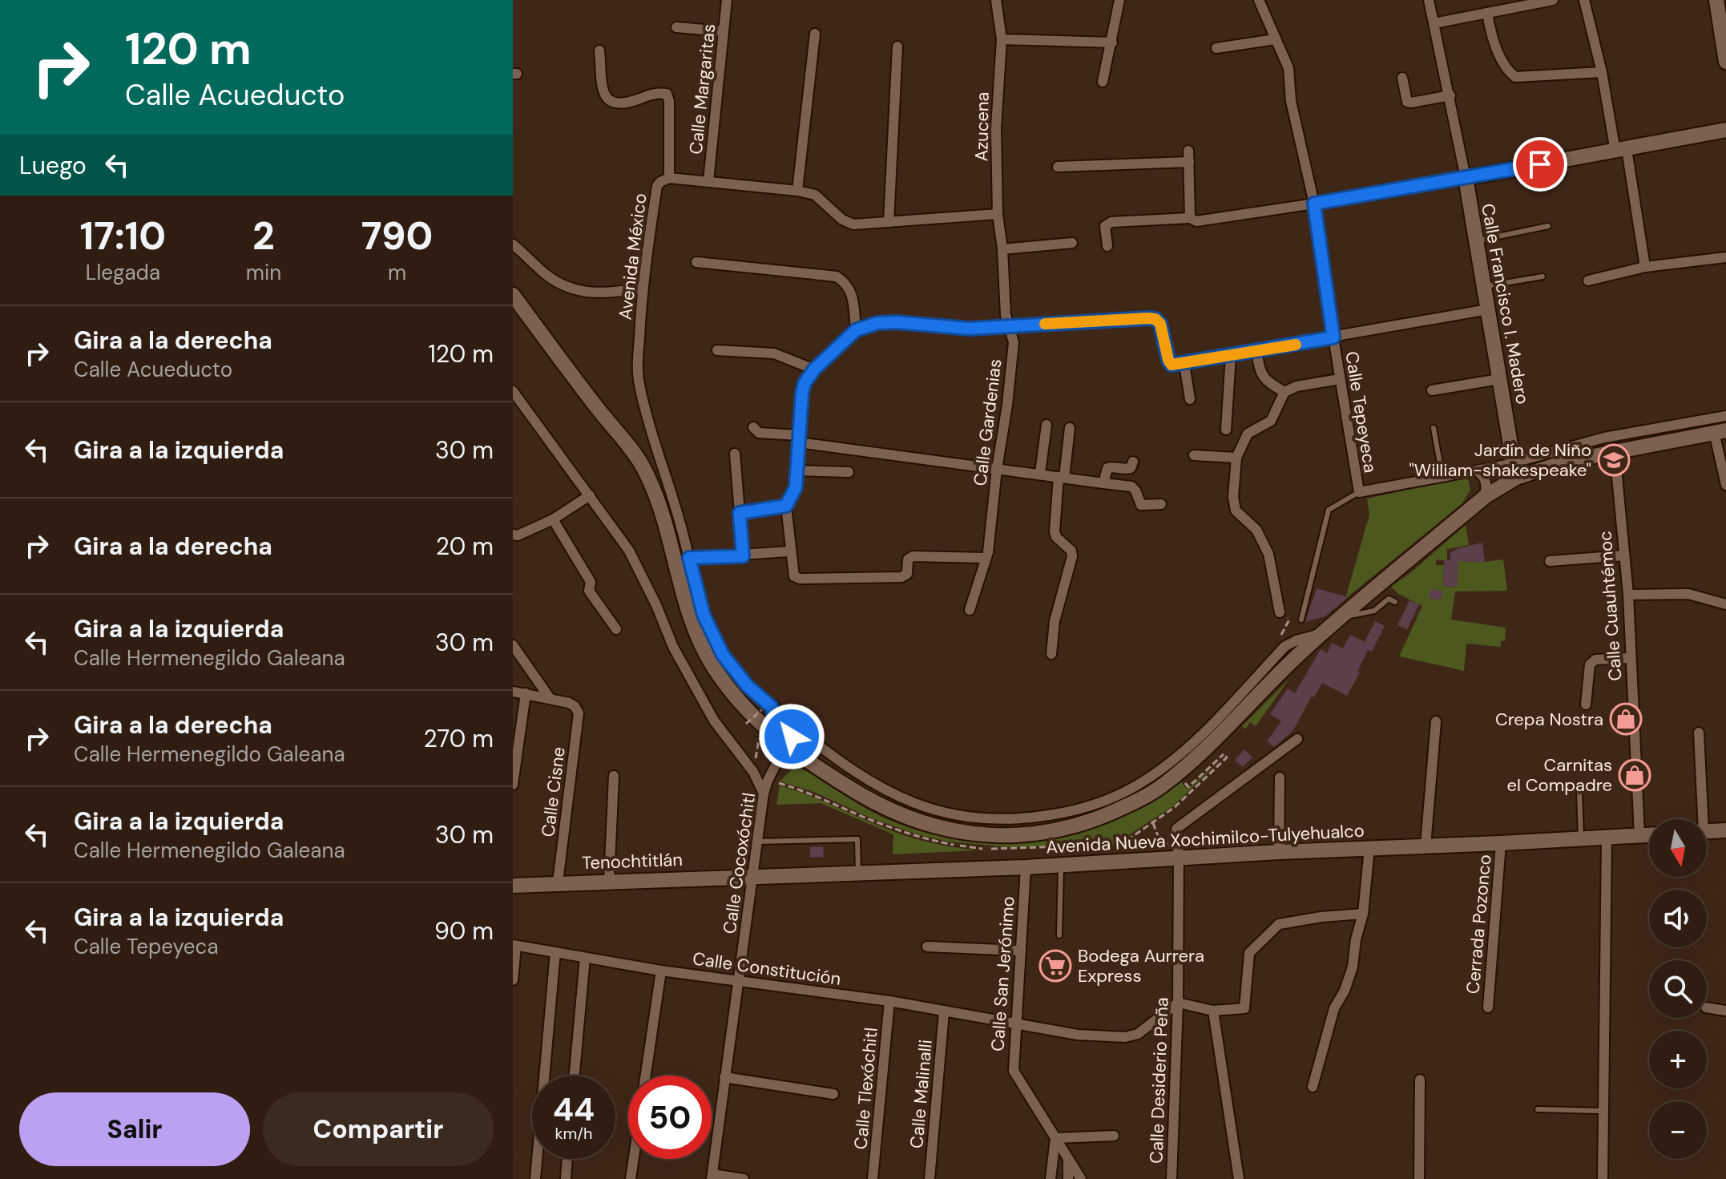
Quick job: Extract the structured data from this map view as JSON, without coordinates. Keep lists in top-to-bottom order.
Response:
{
  "streets": {
    "main road": ["Calle Francisco I. Madero", "Avenida Nueva Xochimilco-Tulyehualco", "Tenochtitlán"],
    "street": [
      "Calle Margaritas",
      "Azucena",
      "Avenida México",
      "Calle Tepeyeca",
      "Calle Gardenias",
      "Calle Cuauhtémoc",
      "Calle Cisne",
      "Calle Cocoxóchitl",
      "Cerrada Pozonco",
      "Calle Constitución",
      "Calle San Jerónimo",
      "Calle Desiderio Peña",
      "Calle Tlexóchitl",
      "Calle Malinalli"
    ]
  },
  "crossings": [
    ["Azucena", "Calle Gardenias"],
    ["Calle Cuauhtémoc", "Avenida Nueva Xochimilco-Tulyehualco"],
    ["Calle Cisne", "Tenochtitlán"],
    ["Avenida Nueva Xochimilco-Tulyehualco", "Tenochtitlán"],
    ["Avenida Nueva Xochimilco-Tulyehualco", "Calle Cocoxóchitl"],
    ["Avenida Nueva Xochimilco-Tulyehualco", "Cerrada Pozonco"],
    ["Avenida Nueva Xochimilco-Tulyehualco", "Calle San Jerónimo"],
    ["Avenida Nueva Xochimilco-Tulyehualco", "Calle Desiderio Peña"],
    ["Tenochtitlán", "Calle Cocoxóchitl"],
    ["Calle Cocoxóchitl", "Calle Constitución"],
    ["Calle Constitución", "Calle San Jerónimo"],
    ["Calle Constitución", "Calle Desiderio Peña"],
    ["Calle Constitución", "Calle Tlexóchitl"],
    ["Calle Constitución", "Calle Malinalli"]
  ],
  "places": {
    "school or university": ["Jardín de Niño \"William-shakespeake\""],
    "shop": ["Crepa Nostra", "Carnitas el Compadre"],
    "supermarket": ["Bodega Aurrera Express"]
  },
  "north": "bottom",
  "page": {
    "turn": ["120 m", "Calle Acueducto"],
    "then": "Luego",
    "eta": [
      "17:10",
      "Llegada",
      "2",
      "min",
      "790",
      "m"
    ],
    "list": [
      {
        "name": "Gira a la derecha",
        "note": "Calle Acueducto",
        "value": "120 m"
      },
      {
        "name": "Gira a la izquierda",
        "value": "30 m"
      },
      {
        "name": "Gira a la derecha",
        "value": "20 m"
      },
      {
        "name": "Gira a la izquierda",
        "note": "Calle Hermenegildo Galeana",
        "value": "30 m"
      },
      {
        "name": "Gira a la derecha",
        "note": "Calle Hermenegildo Galeana",
        "value": "270 m"
      },
      {
        "name": "Gira a la izquierda",
        "note": "Calle Hermenegildo Galeana",
        "value": "30 m"
      },
      {
        "name": "Gira a la izquierda",
        "note": "Calle Tepeyeca",
        "value": "90 m"
      }
    ],
    "map_buttons": ["+", "−"],
    "speed": "44 km/h",
    "limit": "50",
    "buttons": ["Salir", "Compartir"]
  }
}
